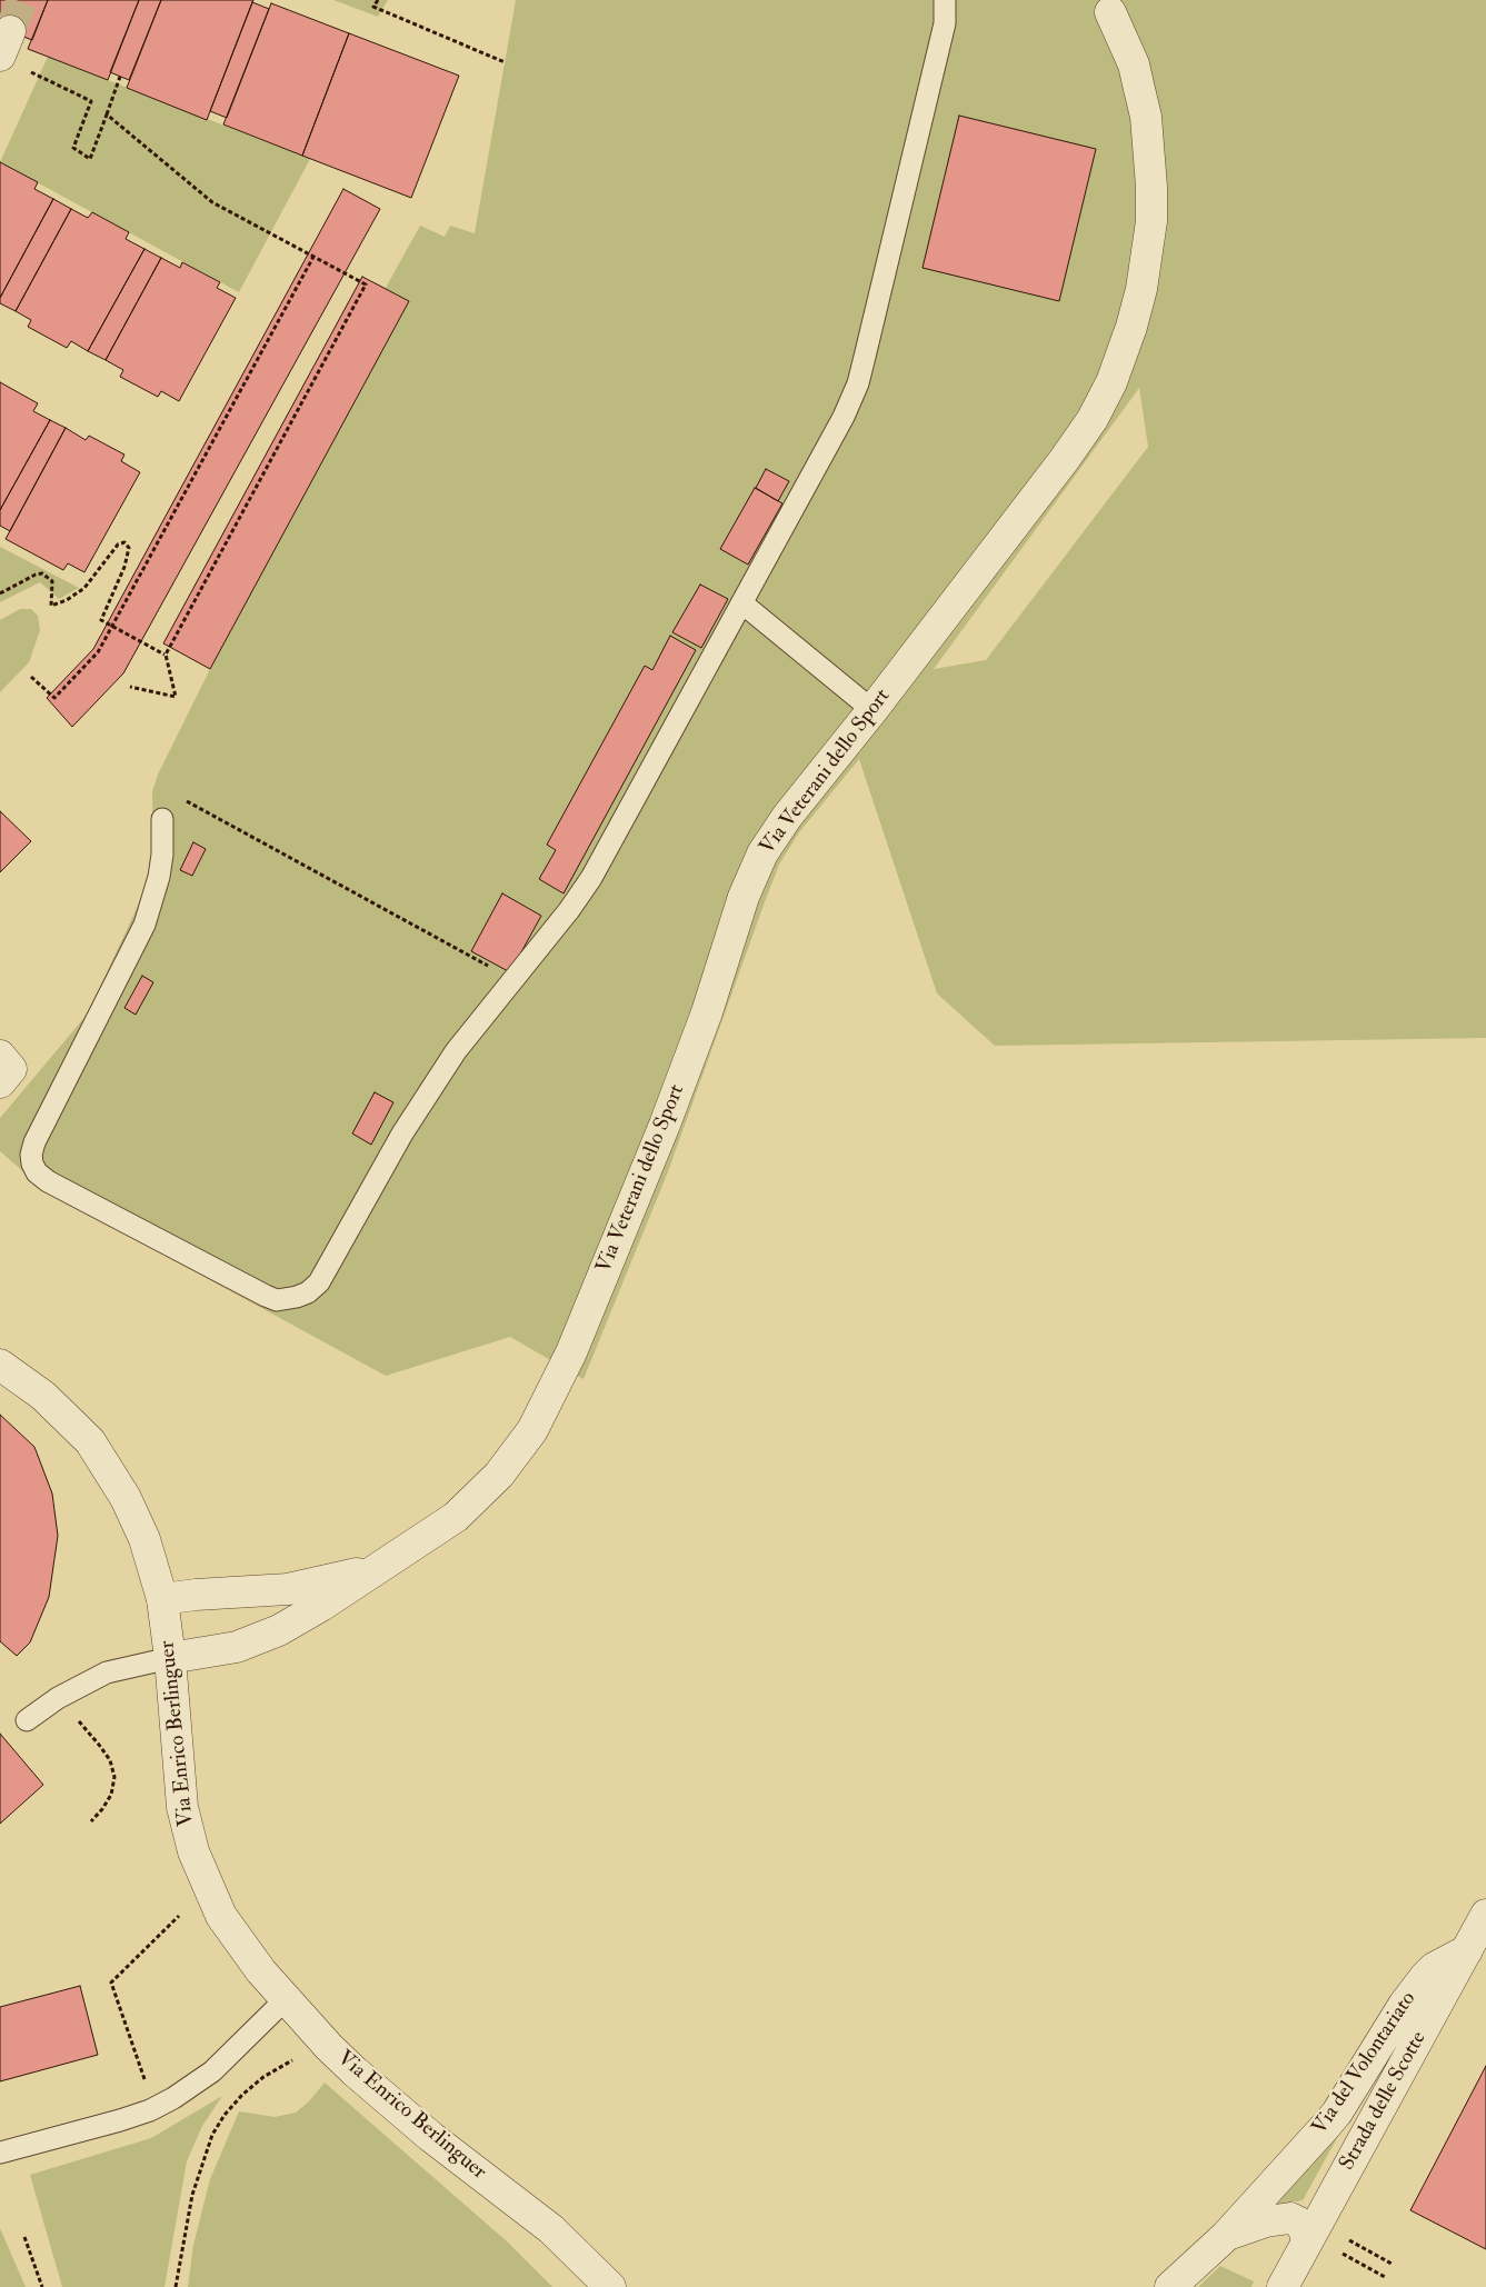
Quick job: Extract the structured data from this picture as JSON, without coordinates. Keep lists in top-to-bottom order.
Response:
{
  "streets": {
    "street": [
      "Via Veterani dello Sport",
      "Via Enrico Berlinguer",
      "Via del Volontariato",
      "Strada delle Scotte"
    ]
  },
  "crossings": [
    ["Via Veterani dello Sport", "Via Enrico Berlinguer"],
    ["Via del Volontariato", "Strada delle Scotte"]
  ]
}
